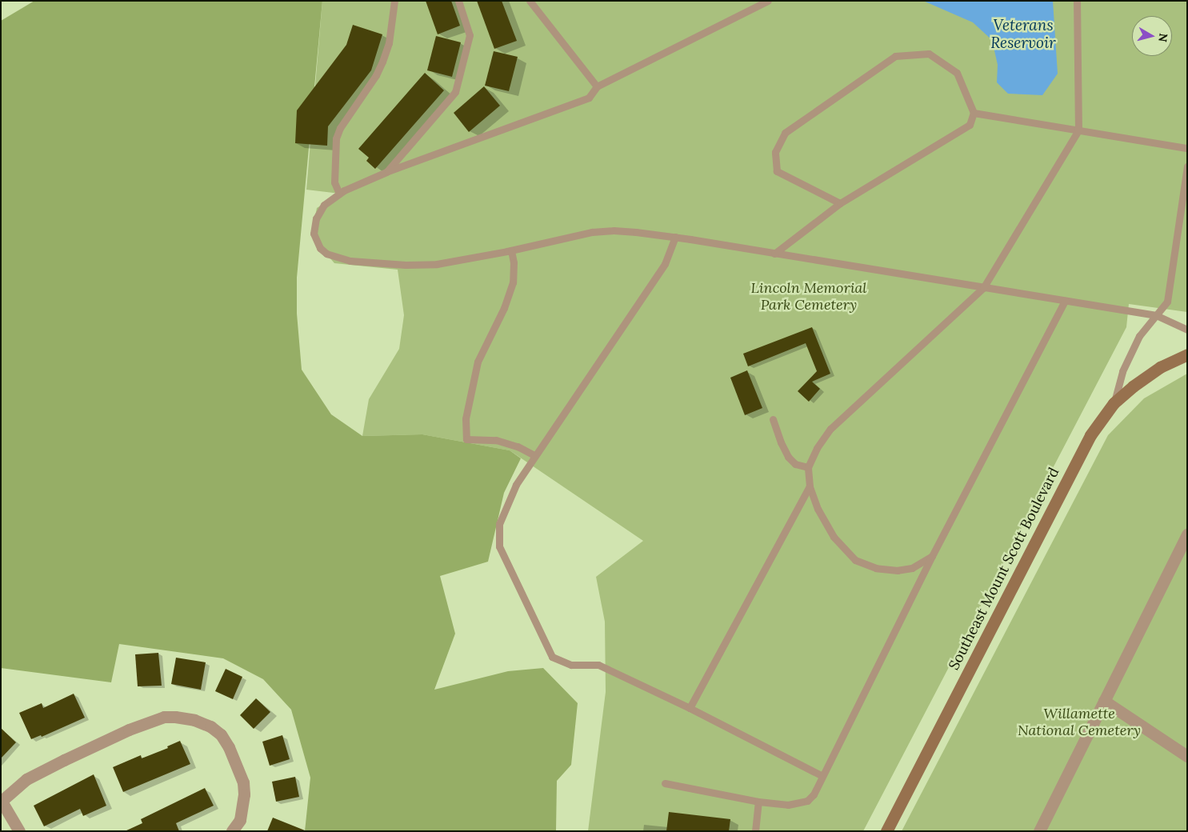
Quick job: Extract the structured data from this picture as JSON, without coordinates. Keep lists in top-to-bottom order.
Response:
{
  "streets": {
    "main road": ["Southeast Mount Scott Boulevard"]
  },
  "water": ["Veterans Reservoir"],
  "parks": ["Lincoln Memorial Park Cemetery", "Willamette National Cemetery"],
  "north": "right"
}
